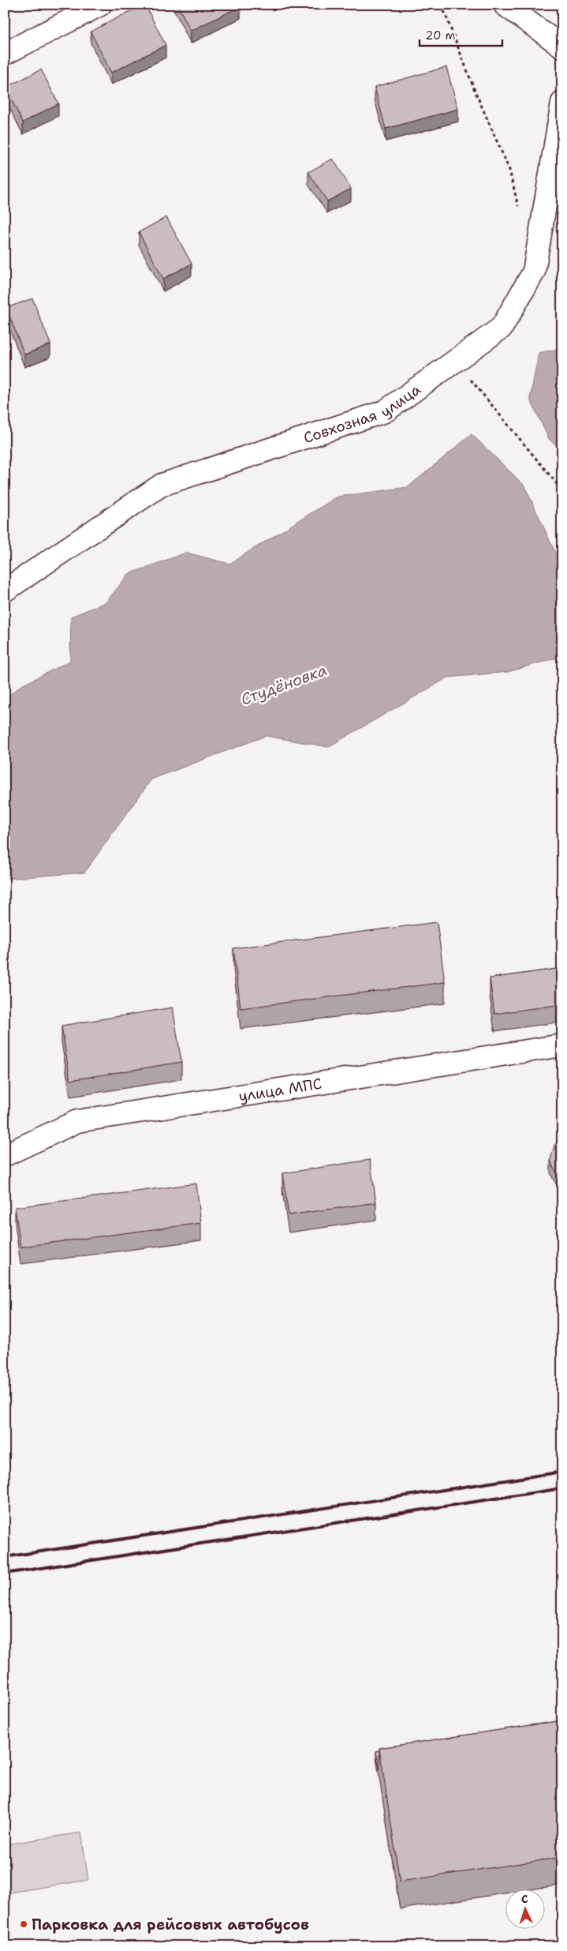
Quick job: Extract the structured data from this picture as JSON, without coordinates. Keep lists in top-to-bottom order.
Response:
{
  "streets": {
    "street": ["Совхозная улица", "улица МПС"]
  },
  "water": ["Студёновка"],
  "places": ["Парковка для рейсовых автобусов"],
  "scale_bar": "20 m",
  "north": "top"
}
